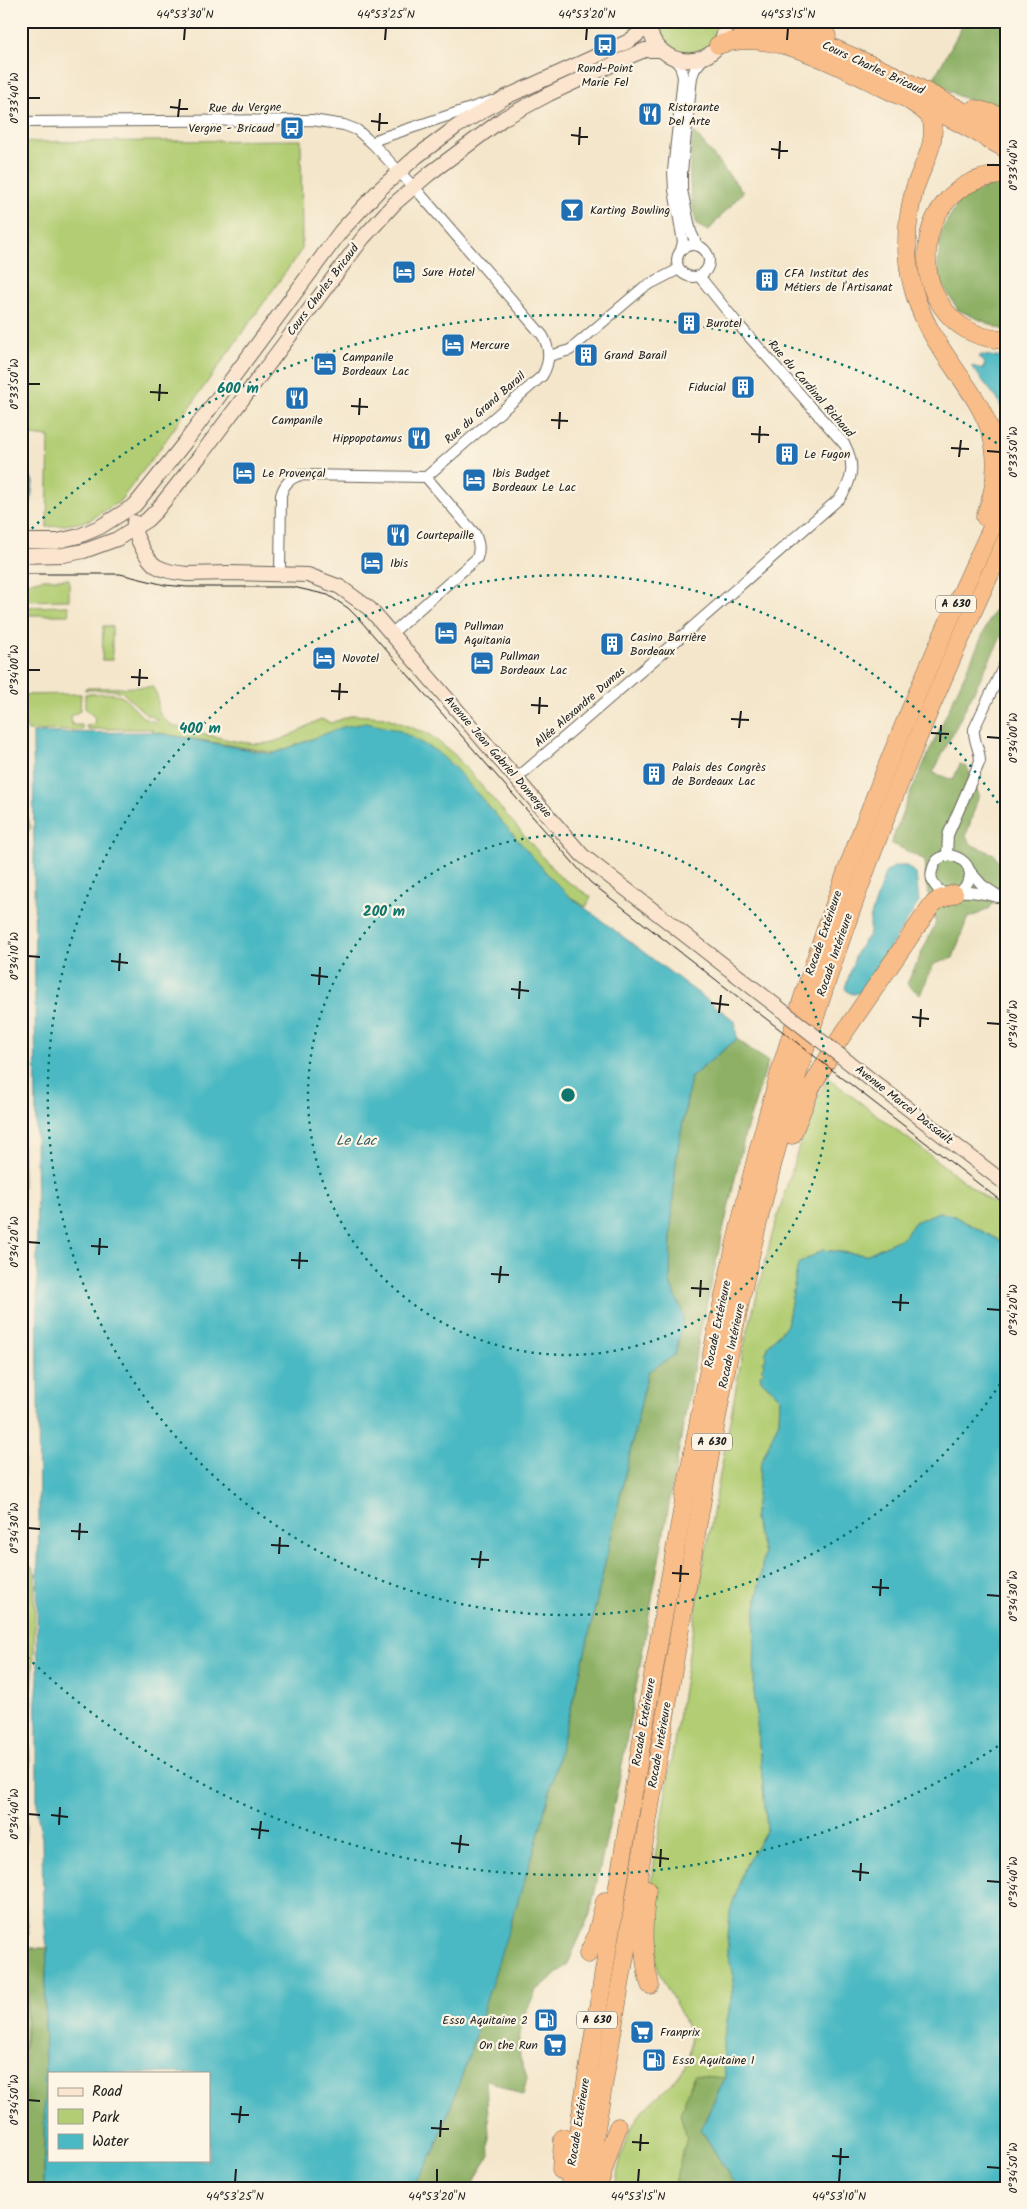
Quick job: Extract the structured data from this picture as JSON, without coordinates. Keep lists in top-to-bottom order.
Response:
{
  "streets": {
    "highway": [
      "Cours Charles Bricaud",
      "A 630",
      "Rocade Extérieure",
      "Rocade Intérieure"
    ],
    "main road": ["Avenue Jean Gabriel Domergue", "Avenue Marcel Dassault"],
    "street": [
      "Rue du Vergne",
      "Rue du Cardinal Richaud",
      "Rue du Grand Barail",
      "Allée Alexandre Dumas"
    ]
  },
  "crossings": [
    ["Cours Charles Bricaud", "Rue du Vergne"],
    ["Cours Charles Bricaud", "Avenue Jean Gabriel Domergue"],
    ["Rue du Cardinal Richaud", "Allée Alexandre Dumas"],
    ["Allée Alexandre Dumas", "Avenue Jean Gabriel Domergue"],
    ["Avenue Jean Gabriel Domergue", "Avenue Marcel Dassault"],
    ["Rocade Extérieure", "Rocade Intérieure"]
  ],
  "water": ["Le Lac"],
  "places": {
    "bus stop": ["Rond-Point Marie Fel", "Vergne - Bricaud"],
    "restaurant": [
      "Ristorante Del Arte",
      "Campanile",
      "Hippopotamus",
      "Courtepaille"
    ],
    "bar": ["Karting Bowling"],
    "hotel": [
      "Sure Hotel",
      "Mercure",
      "Campanile Bordeaux Lac",
      "Le Provençal",
      "Ibis Budget Bordeaux Le Lac",
      "Ibis",
      "Pullman Aquitania",
      "Novotel",
      "Pullman Bordeaux Lac"
    ],
    "building": [
      "CFA Institut des Métiers de l'Artisanat",
      "Burotel",
      "Grand Barail",
      "Fiducial",
      "Le Fugon",
      "Casino Barrière Bordeaux",
      "Palais des Congrès de Bordeaux Lac"
    ],
    "fuel station": ["Esso Aquitaine 2", "Esso Aquitaine 1"],
    "supermarket": ["Franprix", "On the Run"]
  },
  "legend": ["Road", "Park", "Water"],
  "coordinates": [
    "44°53'30\"N",
    "44°53'25\"N",
    "44°53'20\"N",
    "44°53'15\"N",
    "0°33'40\"W",
    "0°33'50\"W",
    "0°34'00\"W",
    "0°34'10\"W",
    "0°34'20\"W",
    "0°34'30\"W",
    "0°34'40\"W",
    "0°34'50\"W",
    "44°53'10\"N"
  ],
  "rings": ["600 m", "400 m", "200 m"]
}
